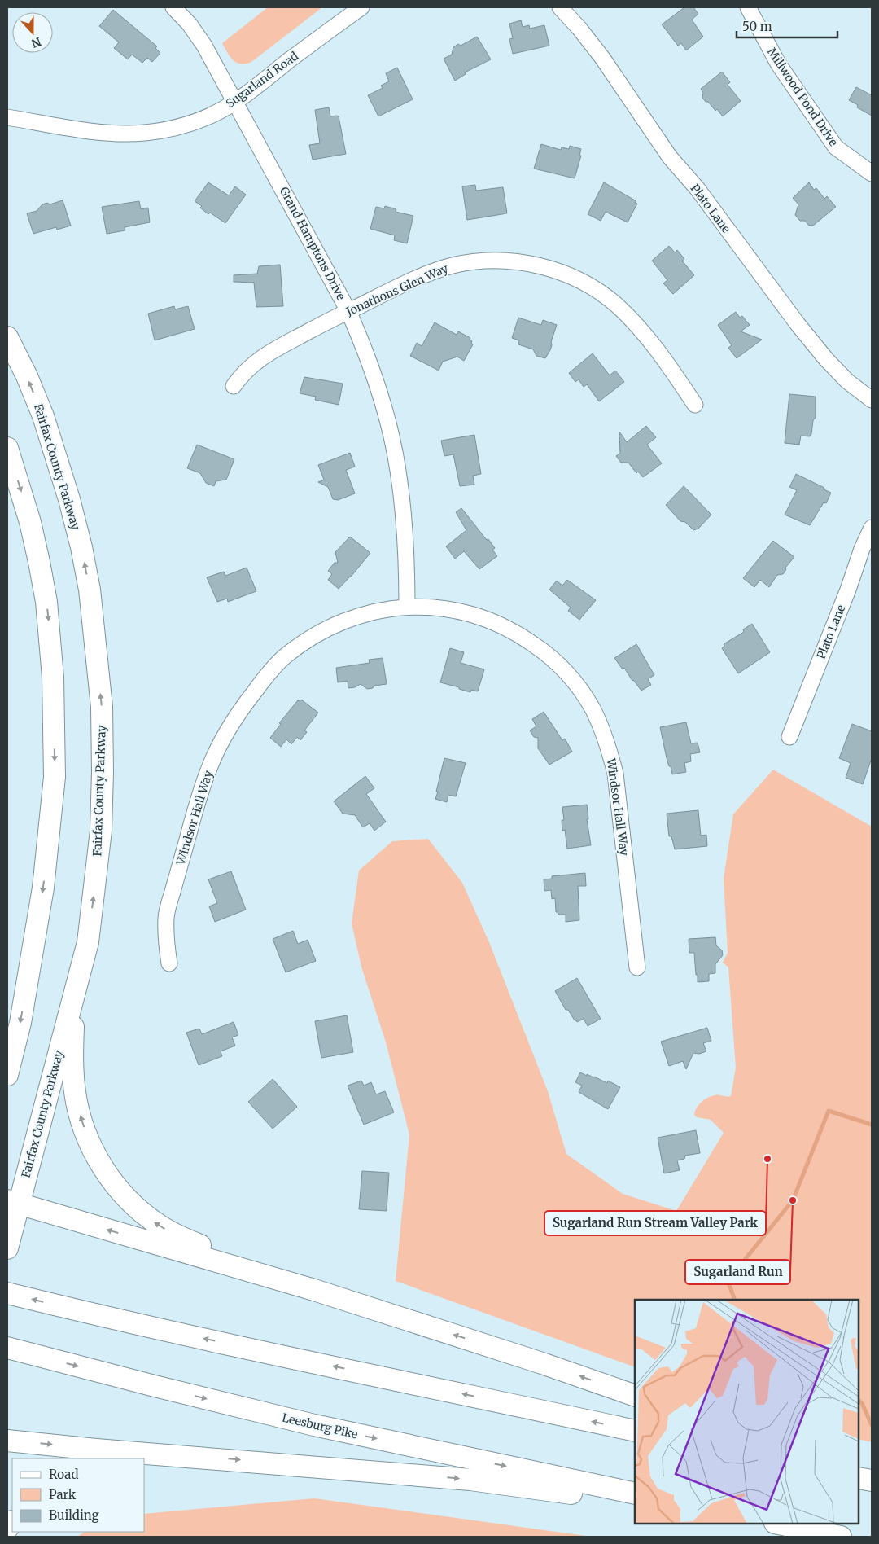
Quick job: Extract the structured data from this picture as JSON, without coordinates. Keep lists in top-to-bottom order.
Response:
{
  "streets": {
    "highway": ["Fairfax County Parkway", "Leesburg Pike"],
    "street": [
      "Sugarland Road",
      "Millwood Pond Drive",
      "Plato Lane",
      "Grand Hamptons Drive",
      "Jonathons Glen Way",
      "Windsor Hall Way"
    ]
  },
  "crossings": [
    ["Sugarland Road", "Grand Hamptons Drive"],
    ["Grand Hamptons Drive", "Jonathons Glen Way"],
    ["Grand Hamptons Drive", "Windsor Hall Way"]
  ],
  "places": ["Sugarland Run Stream Valley Park", "Sugarland Run"],
  "legend": ["Road", "Park", "Building"],
  "scale_bar": "50 m",
  "north": "bottom"
}
